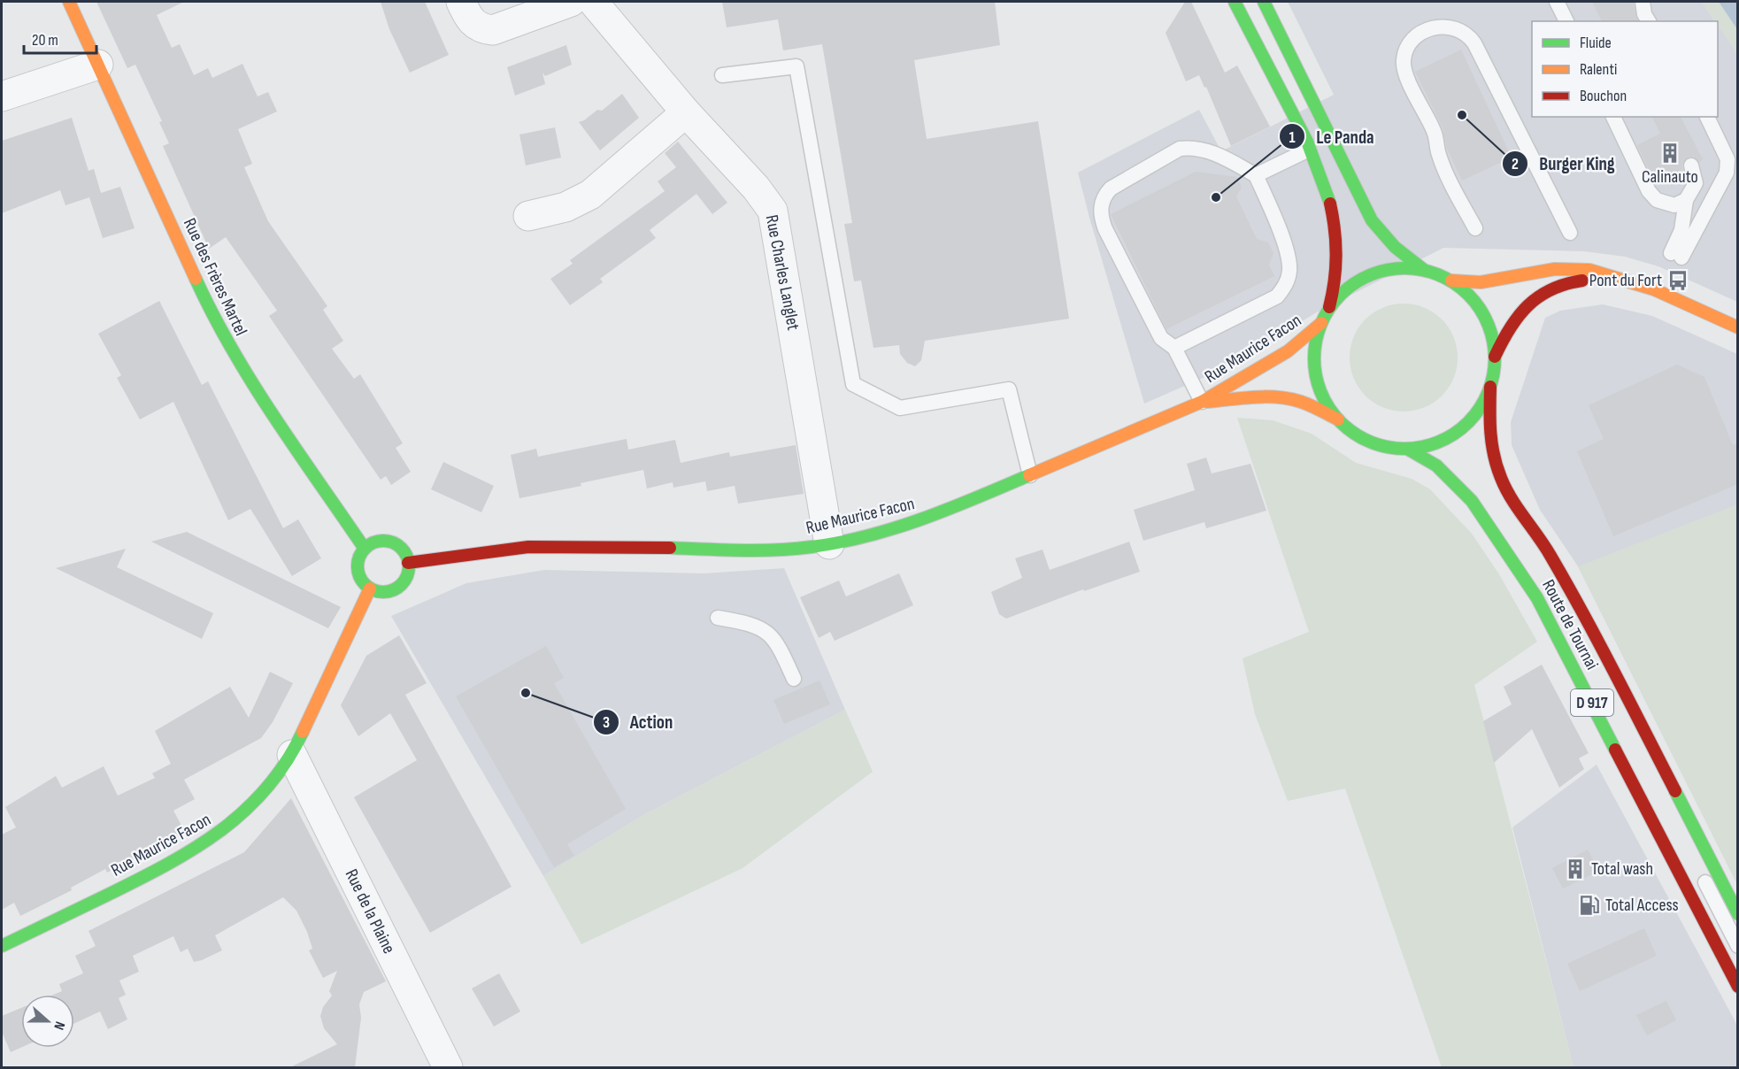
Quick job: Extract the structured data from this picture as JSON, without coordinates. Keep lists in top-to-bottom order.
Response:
{
  "streets": {
    "main road": [
      "Rue des Frères Martel",
      "Rue Maurice Facon",
      "Route de Tournai",
      "D 917"
    ],
    "street": ["Rue Charles Langlet", "Rue de la Plaine"]
  },
  "crossings": [
    ["Rue Charles Langlet", "Rue Maurice Facon"],
    ["Rue des Frères Martel", "Rue Maurice Facon"],
    ["Rue Maurice Facon", "Route de Tournai"],
    ["Rue Maurice Facon", "Rue de la Plaine"]
  ],
  "places": {
    "other": ["Burger King", "Le Panda", "Action"],
    "building": ["Calinauto", "Total wash"],
    "bus stop": ["Pont du Fort"],
    "fuel station": ["Total Access"]
  },
  "legend": ["Fluide", "Ralenti", "Bouchon"],
  "scale_bar": "20 m",
  "north": "right"
}
